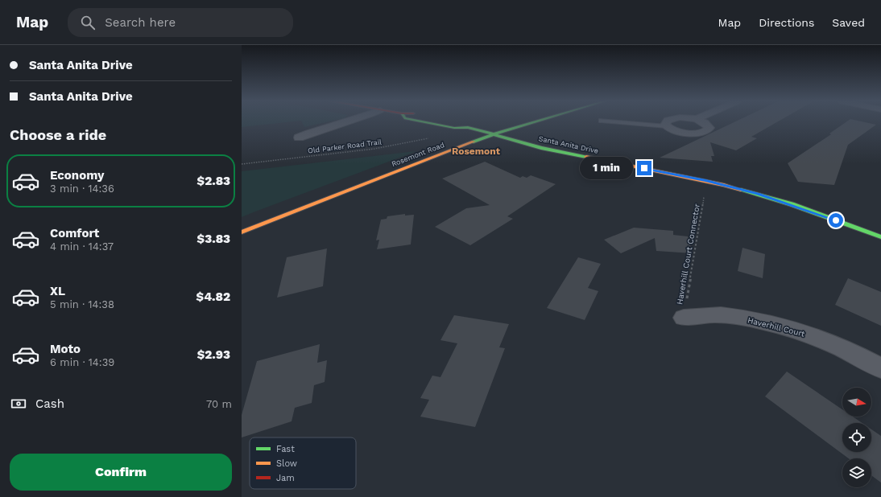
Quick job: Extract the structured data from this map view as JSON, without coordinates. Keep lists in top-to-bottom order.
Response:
{
  "streets": {
    "main road": ["Santa Anita Drive", "Rosemont Road"],
    "street": ["Haverhill Court"],
    "path": ["Old Parker Road Trail", "Haverhill Court Connector"]
  },
  "crossings": [
    ["Santa Anita Drive", "Rosemont Road"],
    ["Haverhill Court Connector", "Haverhill Court"]
  ],
  "districts": ["Rosemont"],
  "legend": ["Fast", "Slow", "Jam"],
  "north": "right",
  "page": {
    "header": "Map",
    "search": "Search here",
    "nav": ["Map", "Directions", "Saved"],
    "banner": ["Santa Anita Drive", "Santa Anita Drive"],
    "heading": "Choose a ride",
    "list": [
      {
        "name": "Economy",
        "note": "3 min · 14:36",
        "value": "$2.83"
      },
      {
        "name": "Comfort",
        "note": "4 min · 14:37",
        "value": "$3.83"
      },
      {
        "name": "XL",
        "note": "5 min · 14:38",
        "value": "$4.82"
      },
      {
        "name": "Moto",
        "note": "6 min · 14:39",
        "value": "$2.93"
      }
    ],
    "bubble": "1 min",
    "pay": ["Cash", "70 m"],
    "buttons": "Confirm"
  }
}
